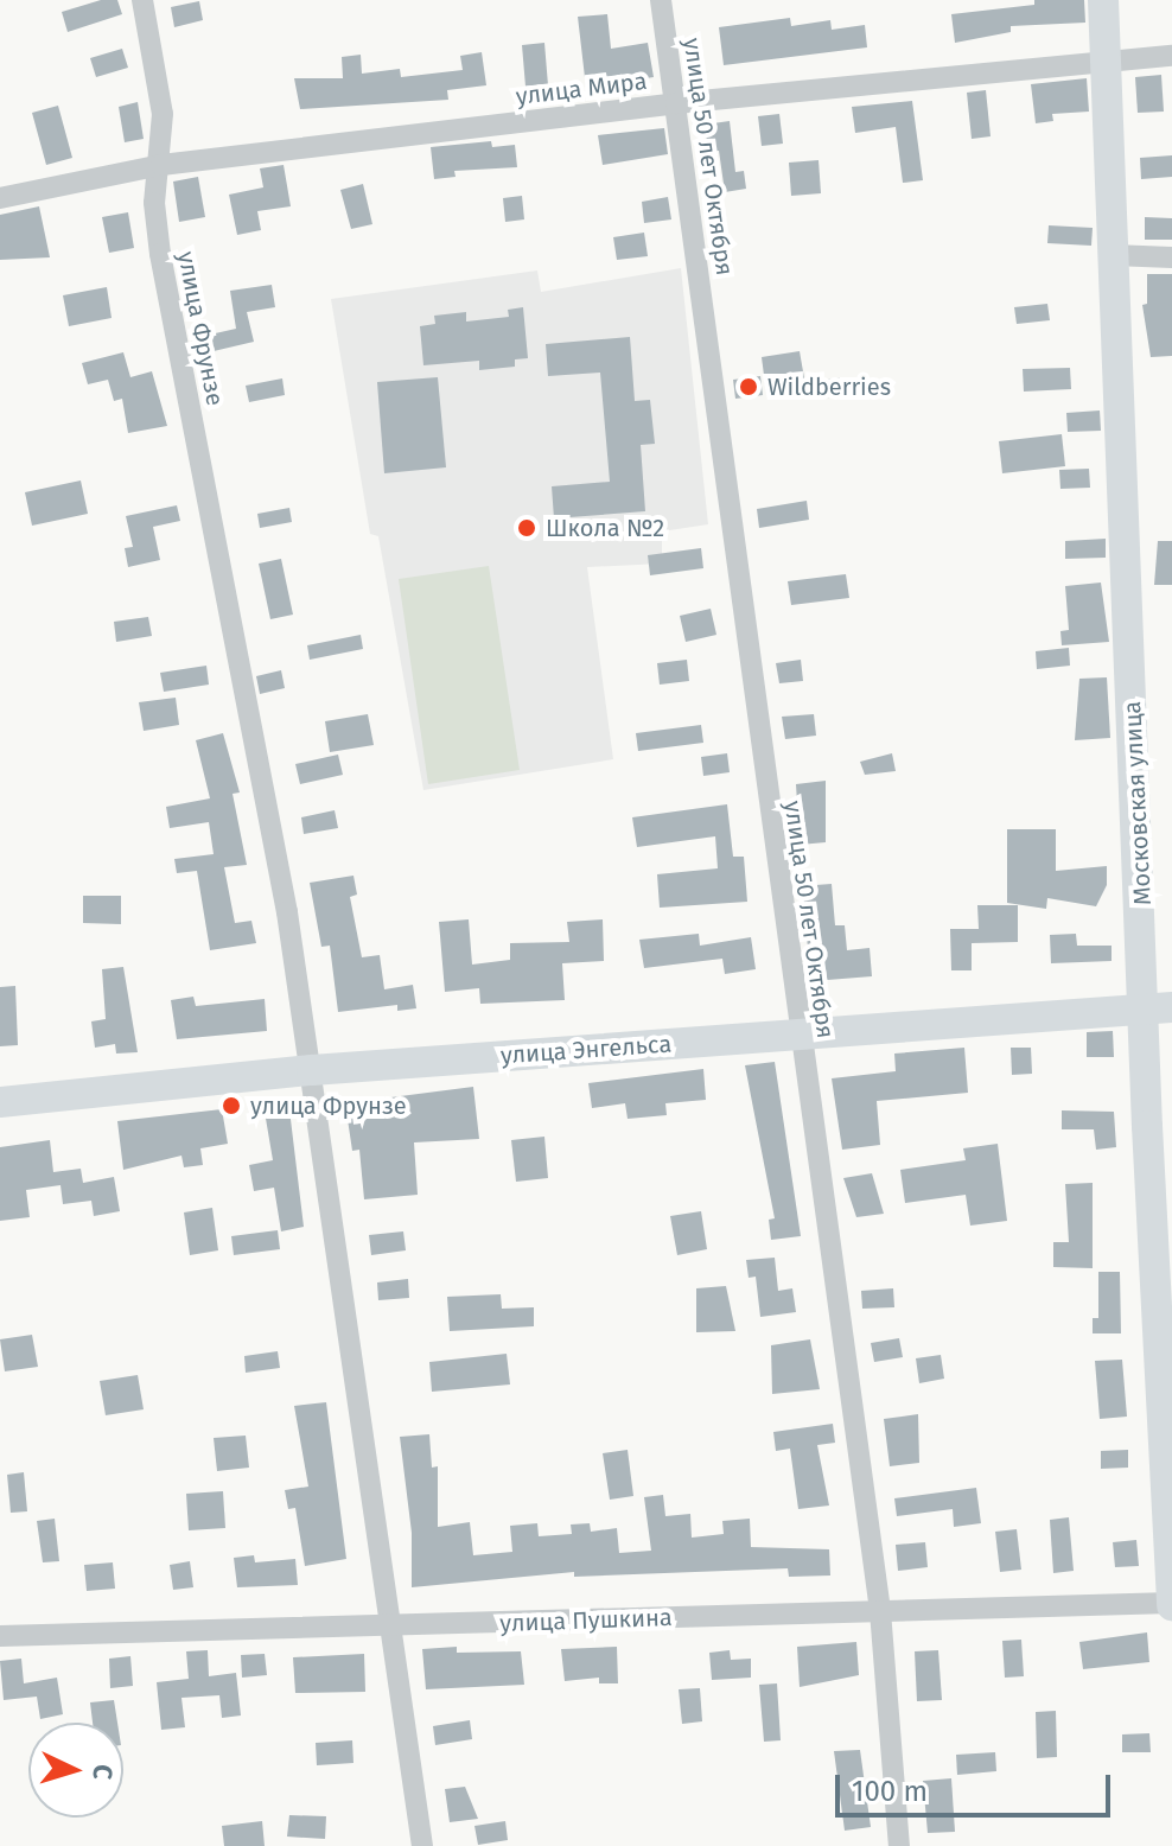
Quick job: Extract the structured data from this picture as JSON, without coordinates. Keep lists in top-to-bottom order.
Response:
{
  "streets": {
    "street": [
      "улица Мира",
      "улица 50 лет Октября",
      "улица Фрунзе",
      "Московская улица",
      "улица Энгельса",
      "улица Пушкина"
    ]
  },
  "crossings": [
    ["улица Мира", "улица 50 лет Октября"],
    ["улица Мира", "улица Фрунзе"],
    ["улица Мира", "Московская улица"],
    ["улица 50 лет Октября", "улица Энгельса"],
    ["улица 50 лет Октября", "улица Пушкина"],
    ["улица Фрунзе", "улица Энгельса"],
    ["улица Фрунзе", "улица Пушкина"],
    ["Московская улица", "улица Энгельса"],
    ["Московская улица", "улица Пушкина"]
  ],
  "places": ["Wildberries", "Школа №2", "улица Фрунзе"],
  "scale_bar": "100 m",
  "north": "right"
}
